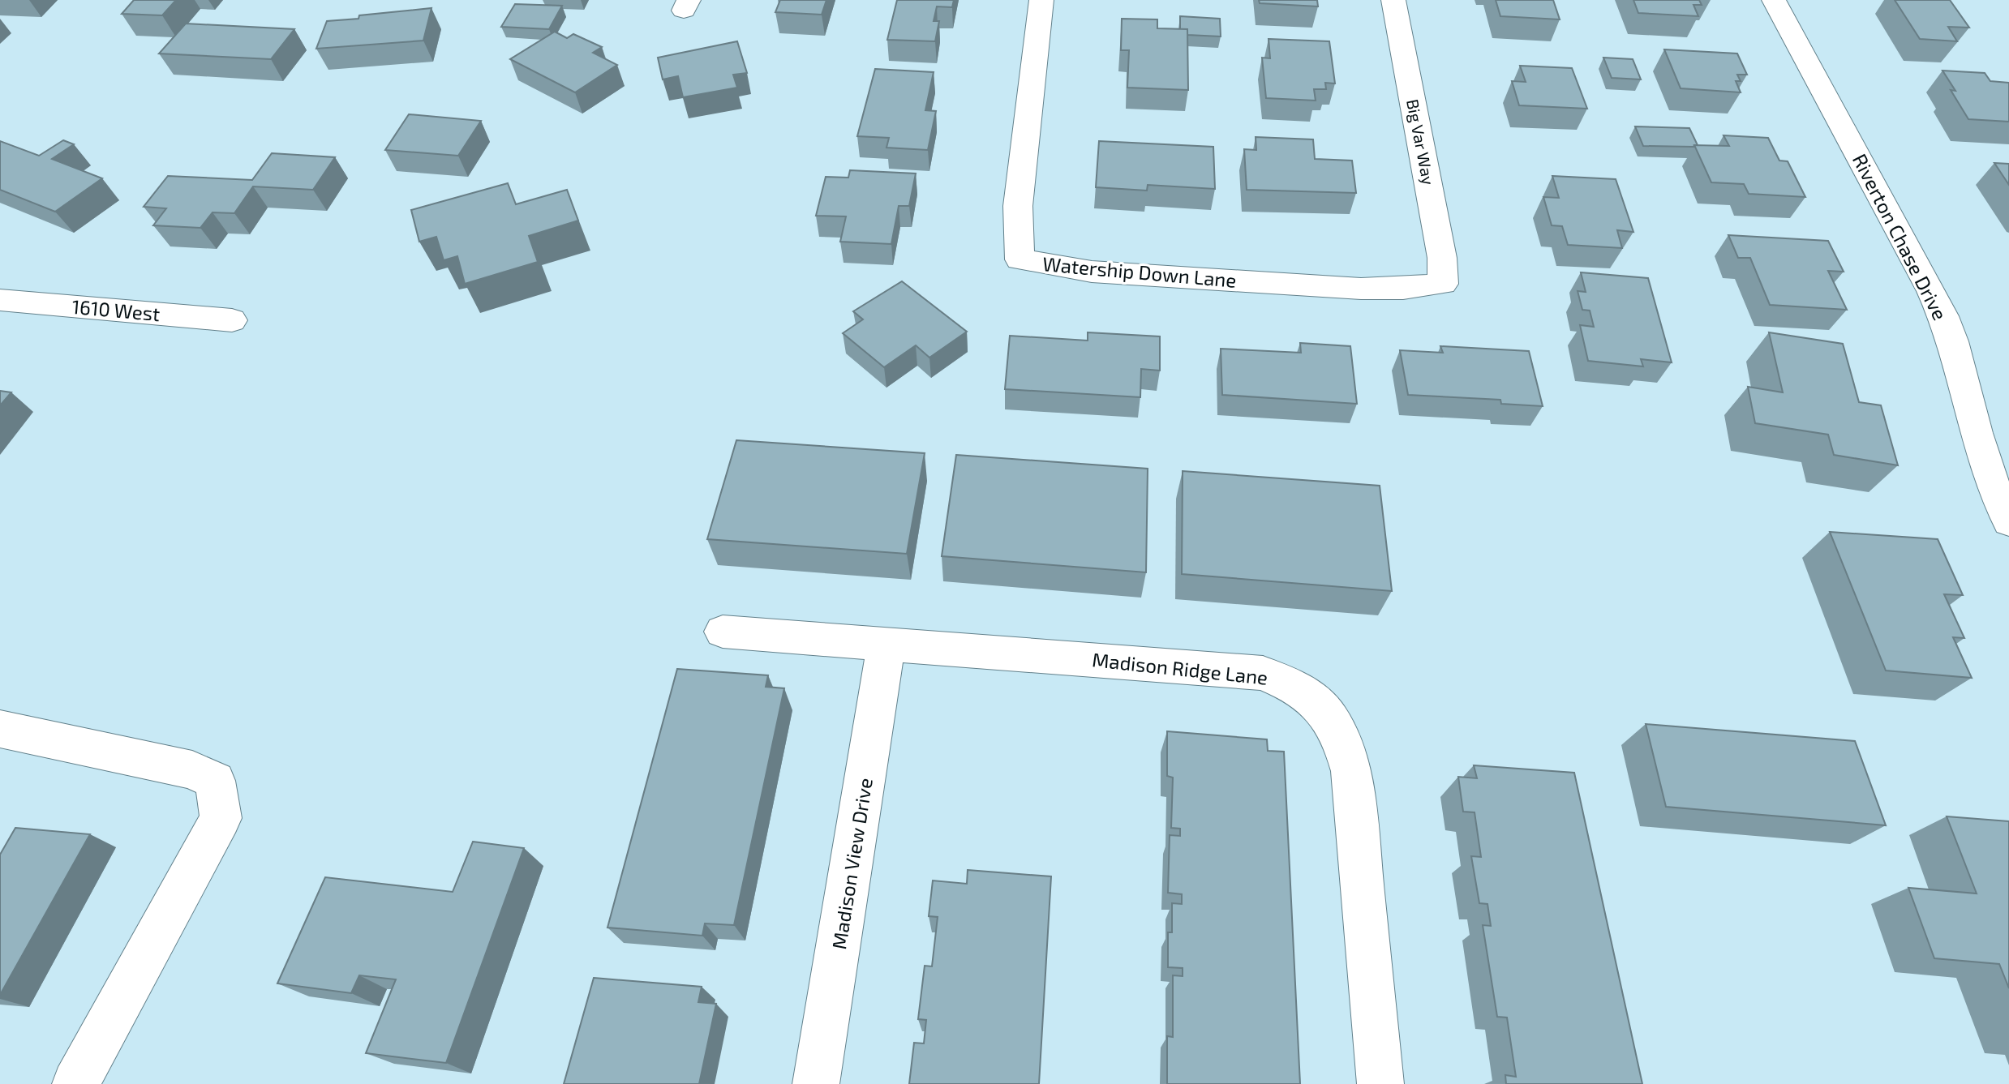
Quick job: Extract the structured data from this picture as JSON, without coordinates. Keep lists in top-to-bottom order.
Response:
{
  "streets": {
    "street": [
      "Big Var Way",
      "Riverton Chase Drive",
      "Watership Down Lane",
      "1610 West",
      "Madison Ridge Lane",
      "Madison View Drive"
    ]
  },
  "crossings": [
    ["Big Var Way", "Watership Down Lane"],
    ["Madison Ridge Lane", "Madison View Drive"]
  ]
}
